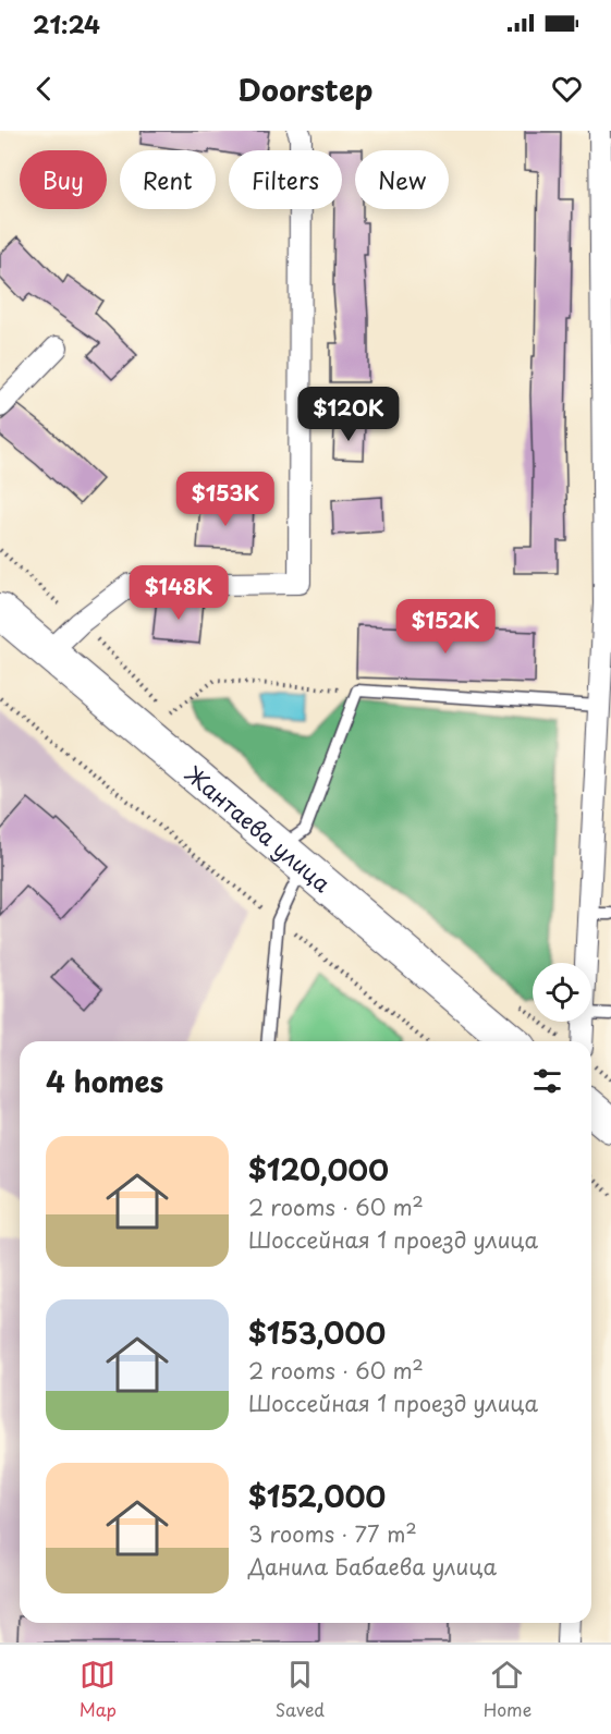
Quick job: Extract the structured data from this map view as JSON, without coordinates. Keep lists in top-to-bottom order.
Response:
{
  "streets": {
    "main road": ["Жантаева улица"]
  },
  "page": {
    "status": "21:24",
    "header": "Doorstep",
    "chip": [
      "Buy",
      "Rent",
      "Filters",
      "New"
    ],
    "price": [
      "$120K",
      "$153K",
      "$148K",
      "$152K"
    ],
    "heading": "4 homes",
    "list": [
      {
        "name": "$120,000",
        "note": "2 rooms · 60 m² · Шоссейная 1 проезд улица"
      },
      {
        "name": "$153,000",
        "note": "2 rooms · 60 m² · Шоссейная 1 проезд улица"
      },
      {
        "name": "$152,000",
        "note": "3 rooms · 77 m² · Данила Бабаева улица"
      }
    ],
    "tabs": ["Map", "Saved", "Home"]
  }
}
